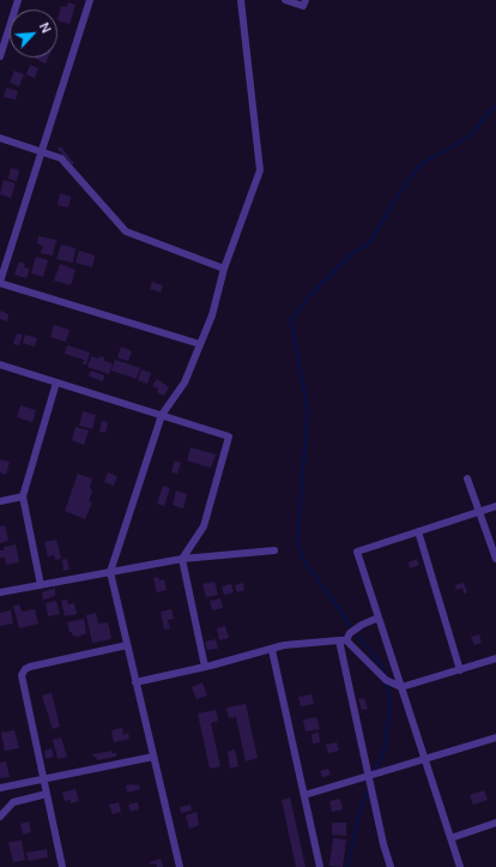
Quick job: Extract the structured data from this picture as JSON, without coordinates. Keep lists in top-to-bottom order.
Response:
{
  "north": "top right"
}
